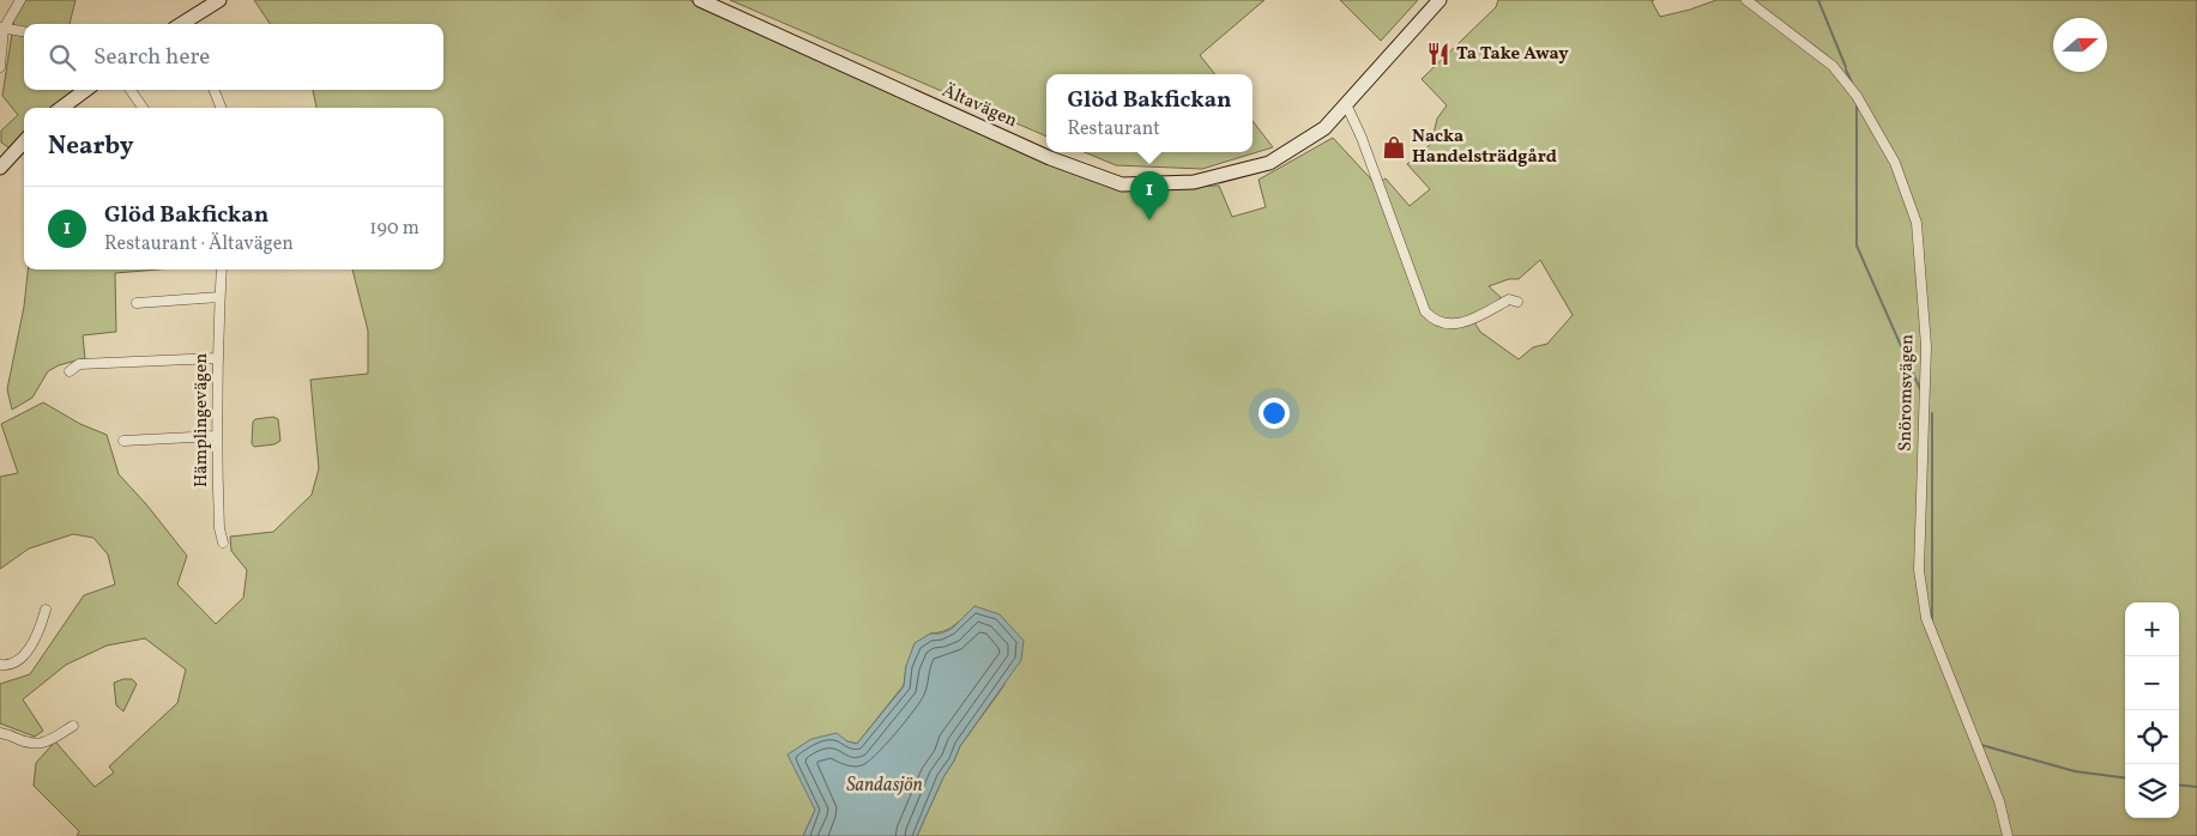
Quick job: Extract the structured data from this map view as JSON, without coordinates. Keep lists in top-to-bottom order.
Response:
{
  "streets": {
    "main road": ["Ältavägen"],
    "street": ["Snöromsvägen", "Hämplingevägen"]
  },
  "water": ["Sandasjön"],
  "places": {
    "restaurant": ["Ta Take Away"],
    "shop": ["Nacka Handelsträdgård"]
  },
  "north": "right",
  "page": {
    "search": "Search here",
    "popup": ["Glöd Bakfickan", "Restaurant"],
    "heading": "Nearby",
    "pins": "1",
    "list": [
      {
        "mark": "1",
        "name": "Glöd Bakfickan",
        "note": "Restaurant · Ältavägen",
        "value": "190 m"
      }
    ],
    "map_buttons": ["+", "−"]
  }
}
